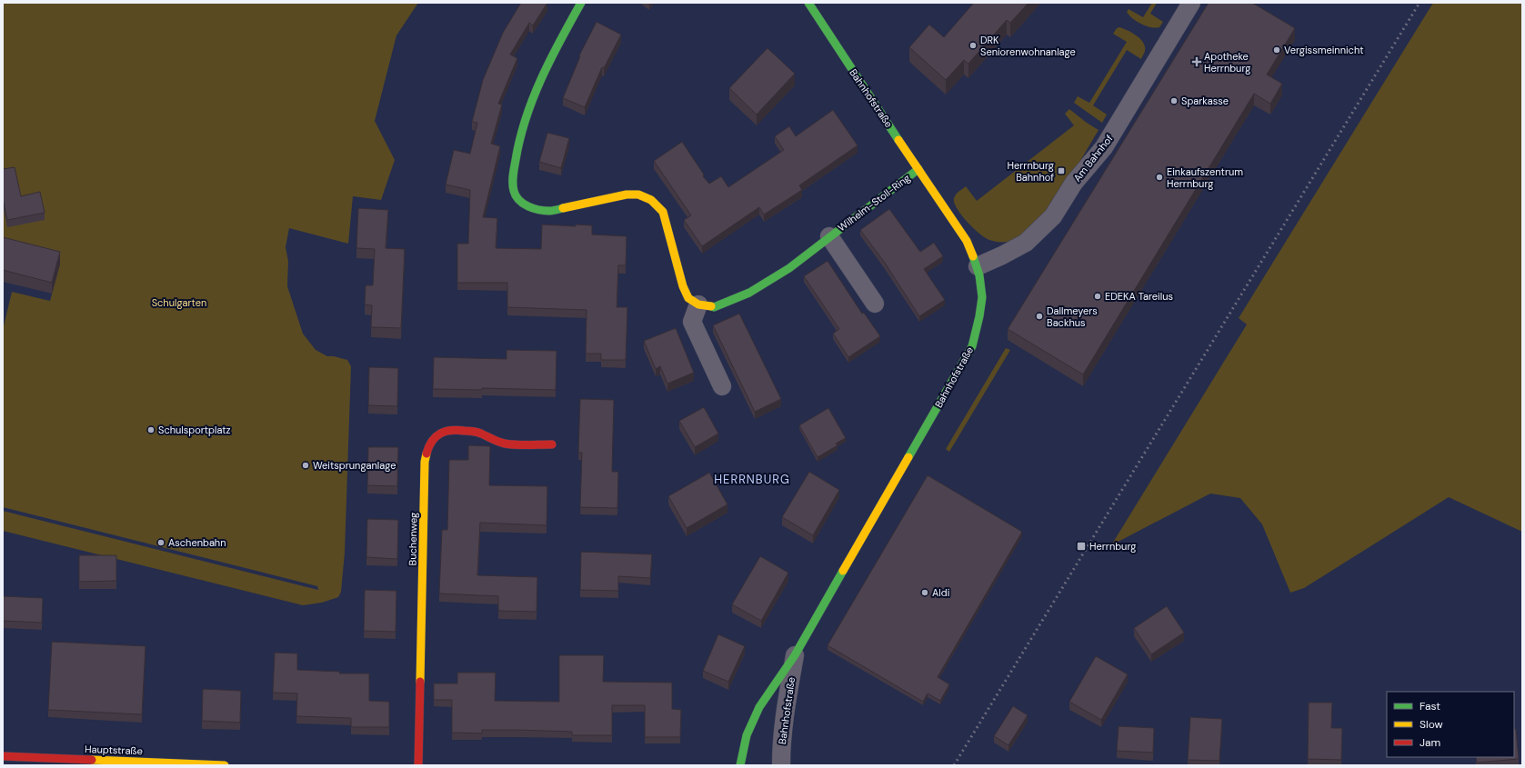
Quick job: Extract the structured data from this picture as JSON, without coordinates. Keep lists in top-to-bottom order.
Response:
{
  "streets": {
    "street": [
      "Bahnhofstraße",
      "Am Bahnhof",
      "Wilhelm-Stoll-Ring",
      "Buchenweg",
      "Hauptstraße"
    ]
  },
  "crossings": [
    ["Bahnhofstraße", "Am Bahnhof"],
    ["Bahnhofstraße", "Wilhelm-Stoll-Ring"]
  ],
  "districts": ["HERRNBURG"],
  "parks": ["Schulgarten"],
  "places": {
    "other": [
      "DRK Seniorenwohnanlage",
      "Vergissmeinnicht",
      "Sparkasse",
      "Einkaufszentrum Herrnburg",
      "EDEKA Tareilus",
      "Dallmeyers Backhus",
      "Schulsportplatz",
      "Weitsprunganlage",
      "Aschenbahn",
      "Aldi"
    ],
    "health": ["Apotheke Herrnburg"],
    "transit": ["Herrnburg Bahnhof", "Herrnburg"]
  },
  "legend": ["Fast", "Slow", "Jam"]
}
